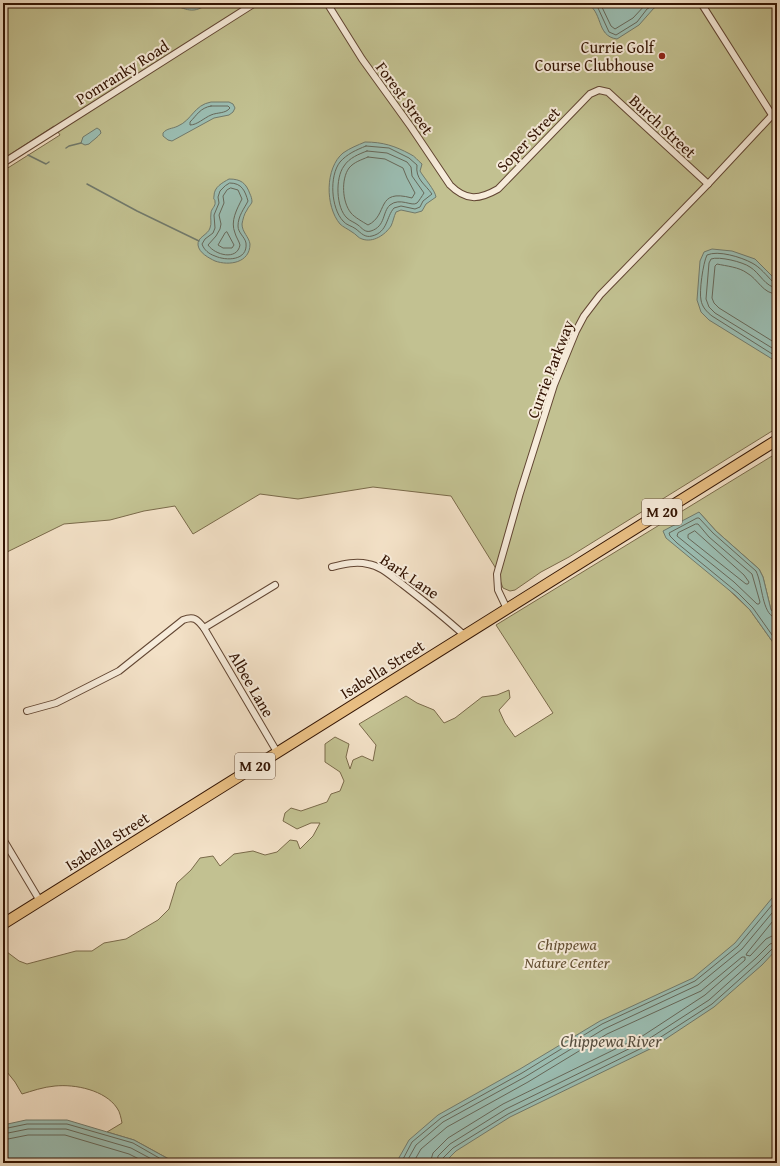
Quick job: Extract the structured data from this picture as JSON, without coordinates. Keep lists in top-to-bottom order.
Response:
{
  "streets": {
    "highway": ["M 20", "Isabella Street"],
    "street": [
      "Pomranky Road",
      "Forest Street",
      "Burch Street",
      "Soper Street",
      "Currie Parkway",
      "Bark Lane",
      "Albee Lane"
    ]
  },
  "crossings": [
    ["Forest Street", "Soper Street"],
    ["Burch Street", "Soper Street"],
    ["Burch Street", "Currie Parkway"],
    ["Currie Parkway", "Isabella Street"],
    ["Bark Lane", "Isabella Street"],
    ["Isabella Street", "Albee Lane"]
  ],
  "water": ["Chippewa River"],
  "parks": ["Chippewa Nature Center"],
  "places": ["Currie Golf Course Clubhouse"]
}
